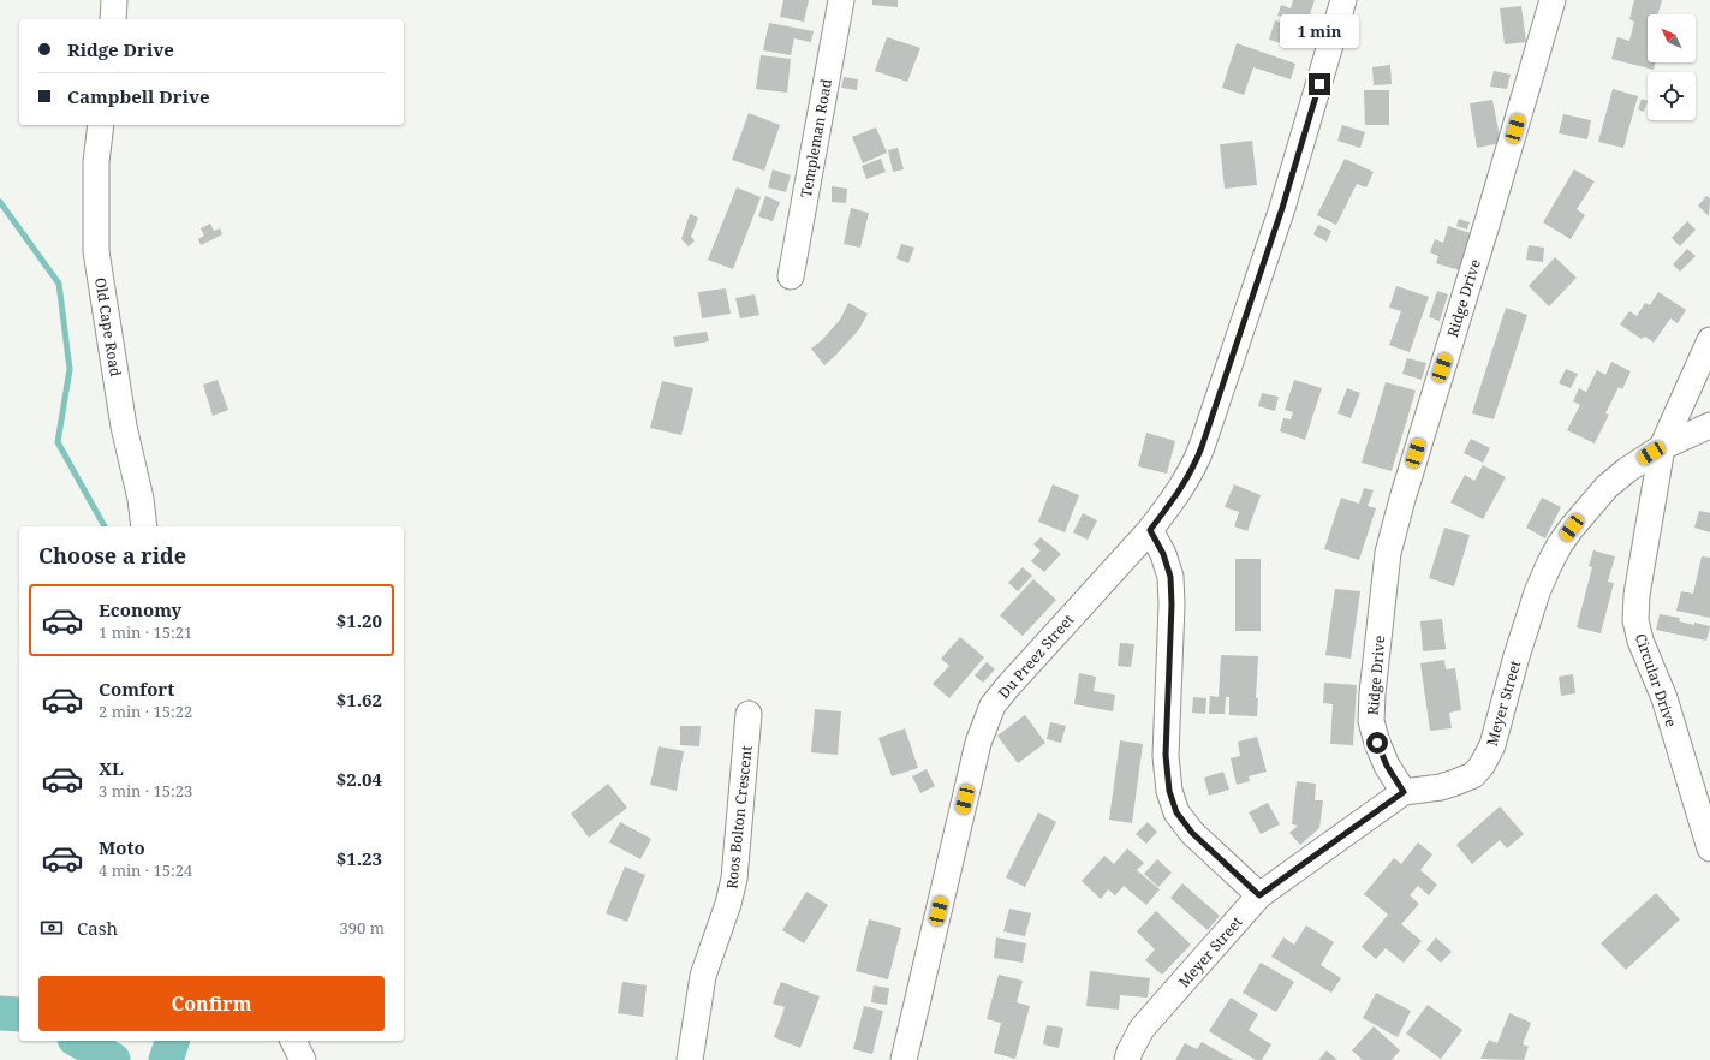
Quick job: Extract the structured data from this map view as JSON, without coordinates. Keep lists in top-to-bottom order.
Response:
{
  "streets": {
    "street": [
      "Templeman Road",
      "Ridge Drive",
      "Old Cape Road",
      "Du Preez Street",
      "Circular Drive",
      "Meyer Street",
      "Roos Bolton Crescent"
    ]
  },
  "crossings": [
    ["Ridge Drive", "Meyer Street"],
    ["Circular Drive", "Meyer Street"]
  ],
  "north": "top left",
  "page": {
    "bubble": "1 min",
    "banner": ["Ridge Drive", "Campbell Drive"],
    "heading": "Choose a ride",
    "list": [
      {
        "name": "Economy",
        "note": "1 min · 15:21",
        "value": "$1.20"
      },
      {
        "name": "Comfort",
        "note": "2 min · 15:22",
        "value": "$1.62"
      },
      {
        "name": "XL",
        "note": "3 min · 15:23",
        "value": "$2.04"
      },
      {
        "name": "Moto",
        "note": "4 min · 15:24",
        "value": "$1.23"
      }
    ],
    "pay": ["Cash", "390 m"],
    "buttons": "Confirm"
  }
}
